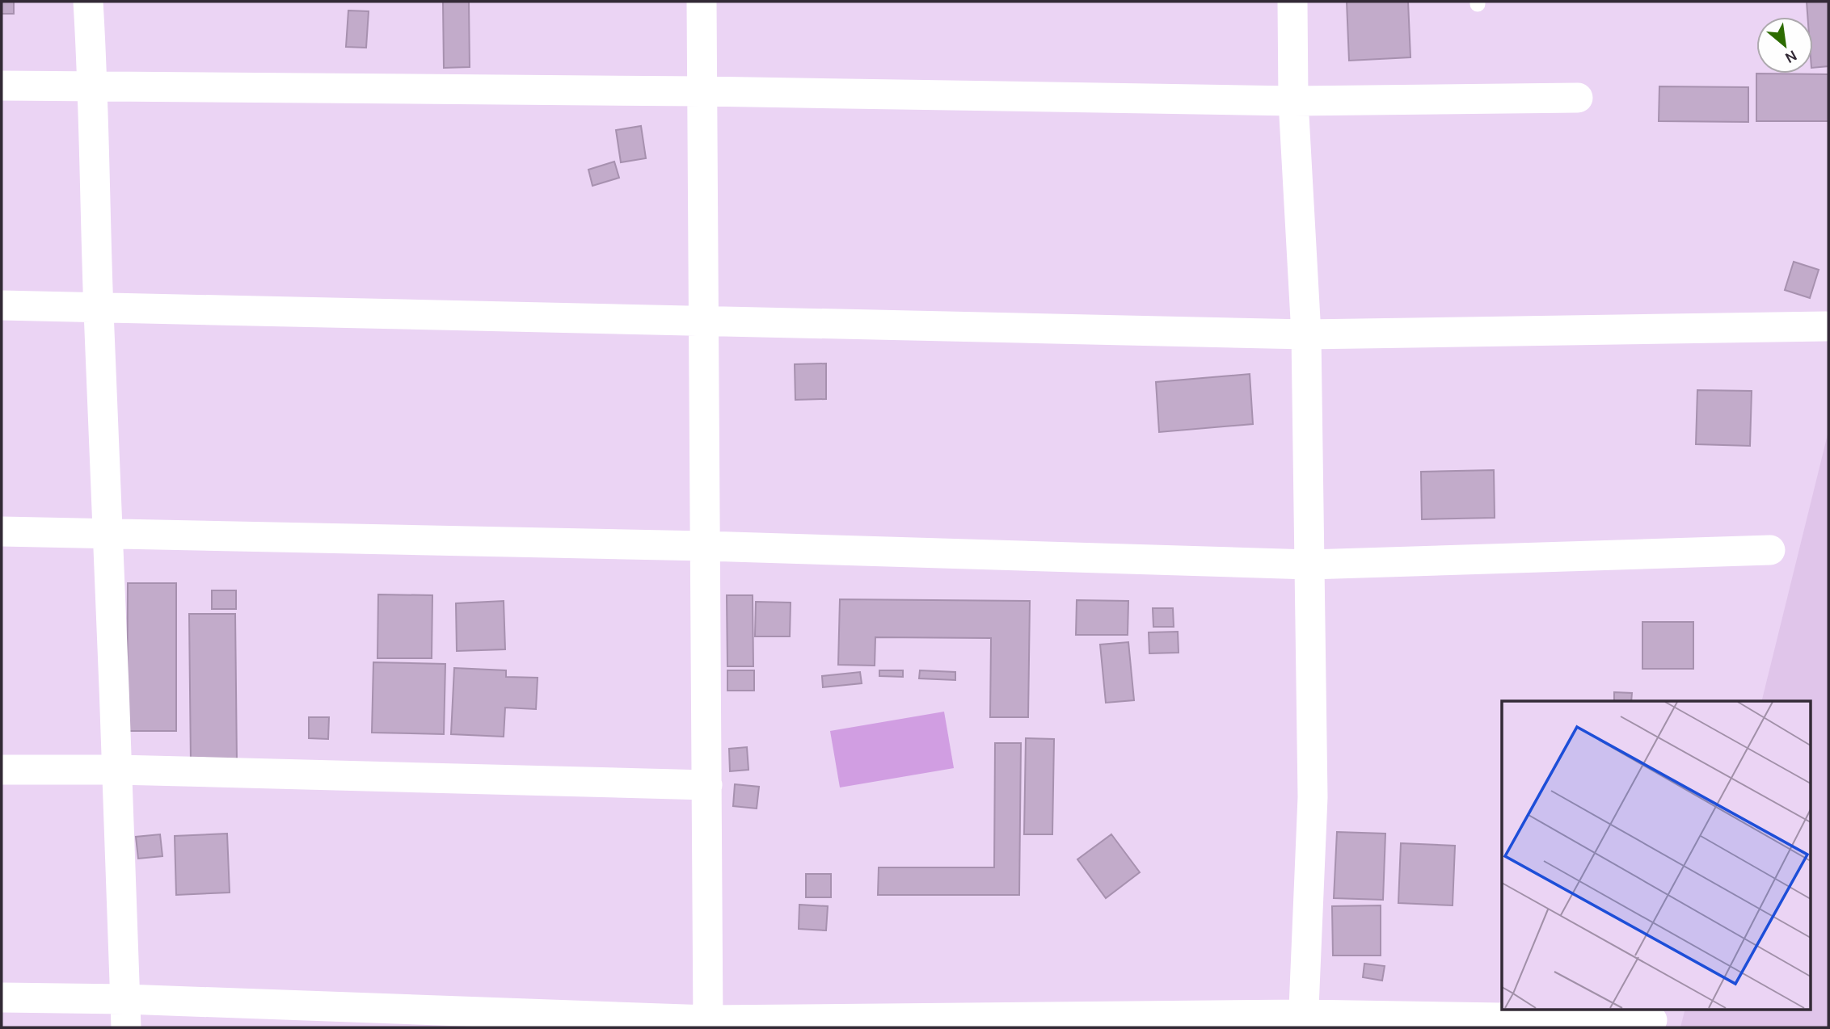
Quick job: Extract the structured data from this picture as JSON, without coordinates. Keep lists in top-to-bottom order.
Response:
{
  "north": "bottom right"
}
